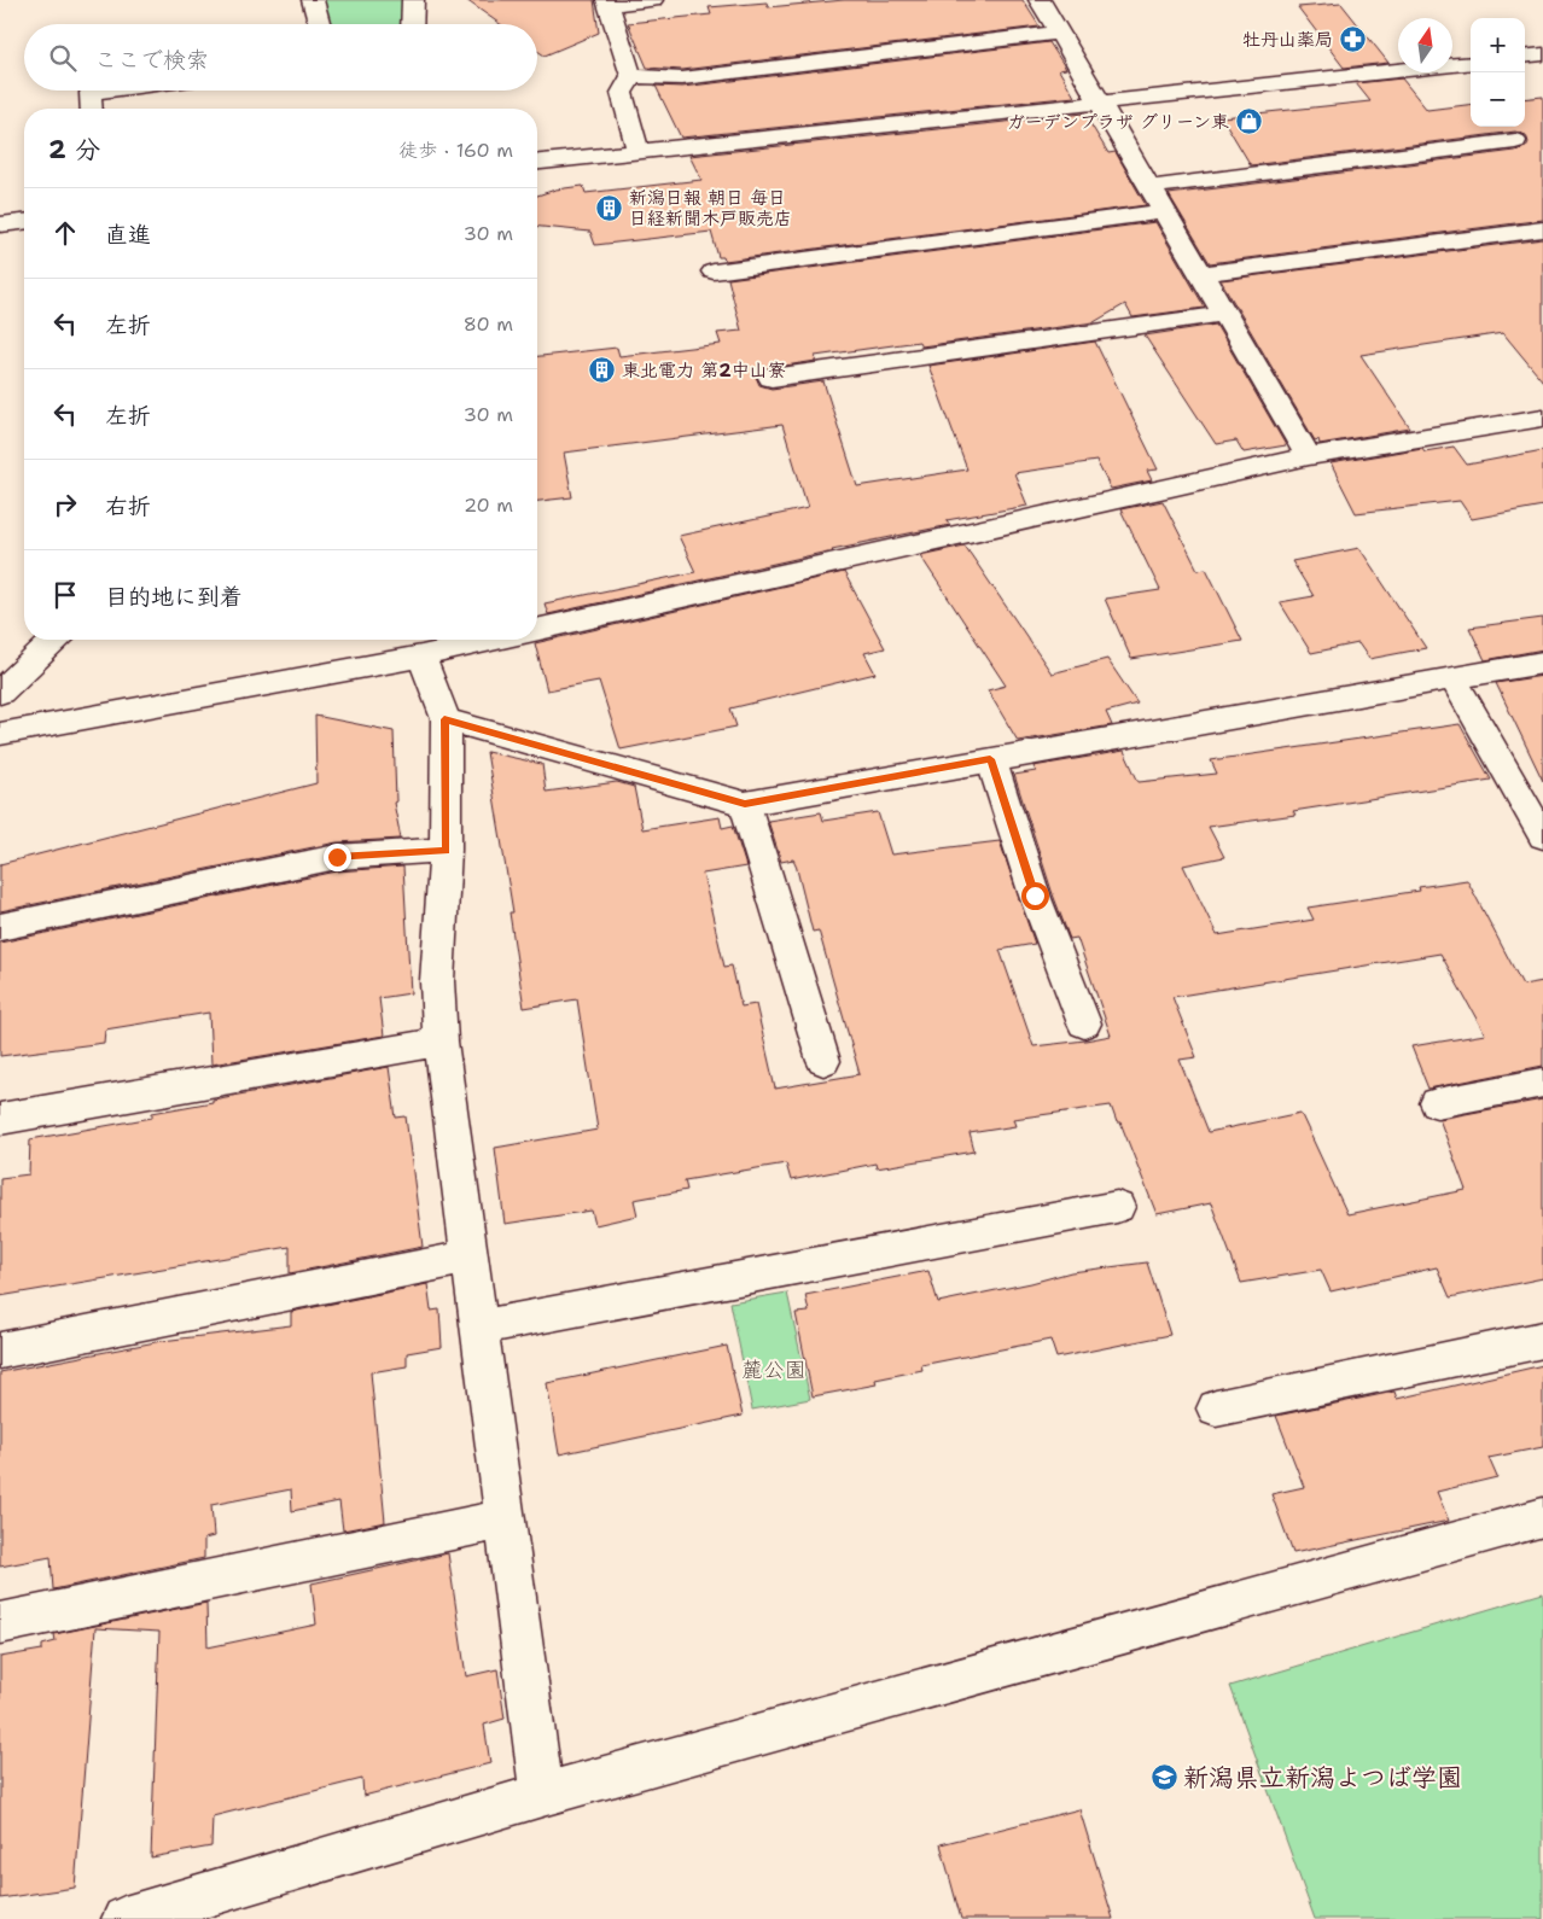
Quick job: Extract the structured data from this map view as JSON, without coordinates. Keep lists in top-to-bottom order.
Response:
{
  "parks": ["麓公園"],
  "places": {
    "pharmacy": ["牡丹山薬局"],
    "shop": ["ガーデンプラザ グリーン東"],
    "building": ["新潟日報 朝日 毎日 日経新聞木戸販売店", "東北電力 第2中山寮"],
    "school or university": ["新潟県立新潟よつば学園"]
  },
  "north": "top",
  "page": {
    "map_buttons": ["+", "−"],
    "search": "ここで検索",
    "heading": ["2 分", "徒歩 · 160 m"],
    "list": [
      ["直進", "30 m"],
      ["左折", "80 m"],
      ["左折", "30 m"],
      ["右折", "20 m"],
      "目的地に到着"
    ]
  }
}
